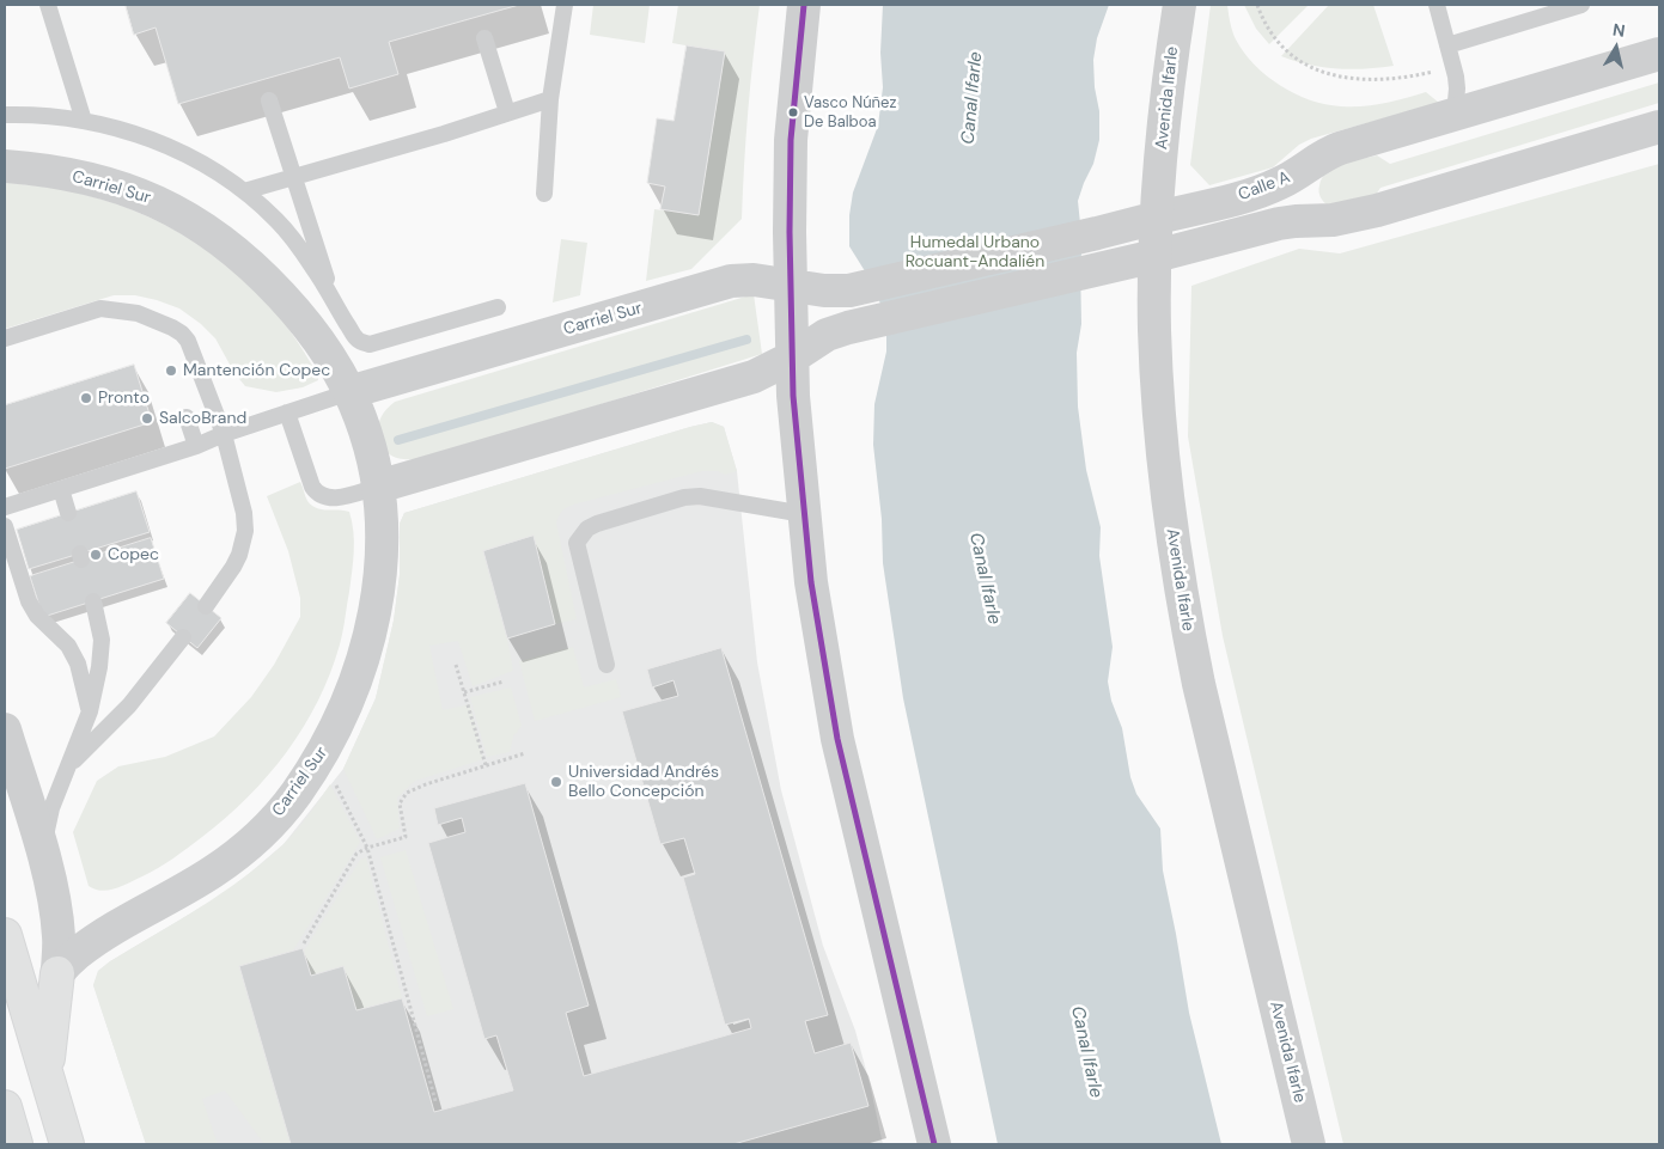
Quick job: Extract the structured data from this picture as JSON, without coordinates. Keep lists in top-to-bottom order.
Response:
{
  "streets": {
    "street": ["Avenida Ifarle", "Calle A", "Carriel Sur"]
  },
  "crossings": [
    ["Avenida Ifarle", "Calle A"],
    ["Calle A", "Carriel Sur"]
  ],
  "water": ["Canal Ifarle"],
  "parks": ["Humedal Urbano Rocuant-Andalién"],
  "places": [
    "Vasco Núñez De Balboa",
    "Mantención Copec",
    "Pronto",
    "SalcoBrand",
    "Copec",
    "Universidad Andrés Bello Concepción"
  ],
  "north": "top"
}
